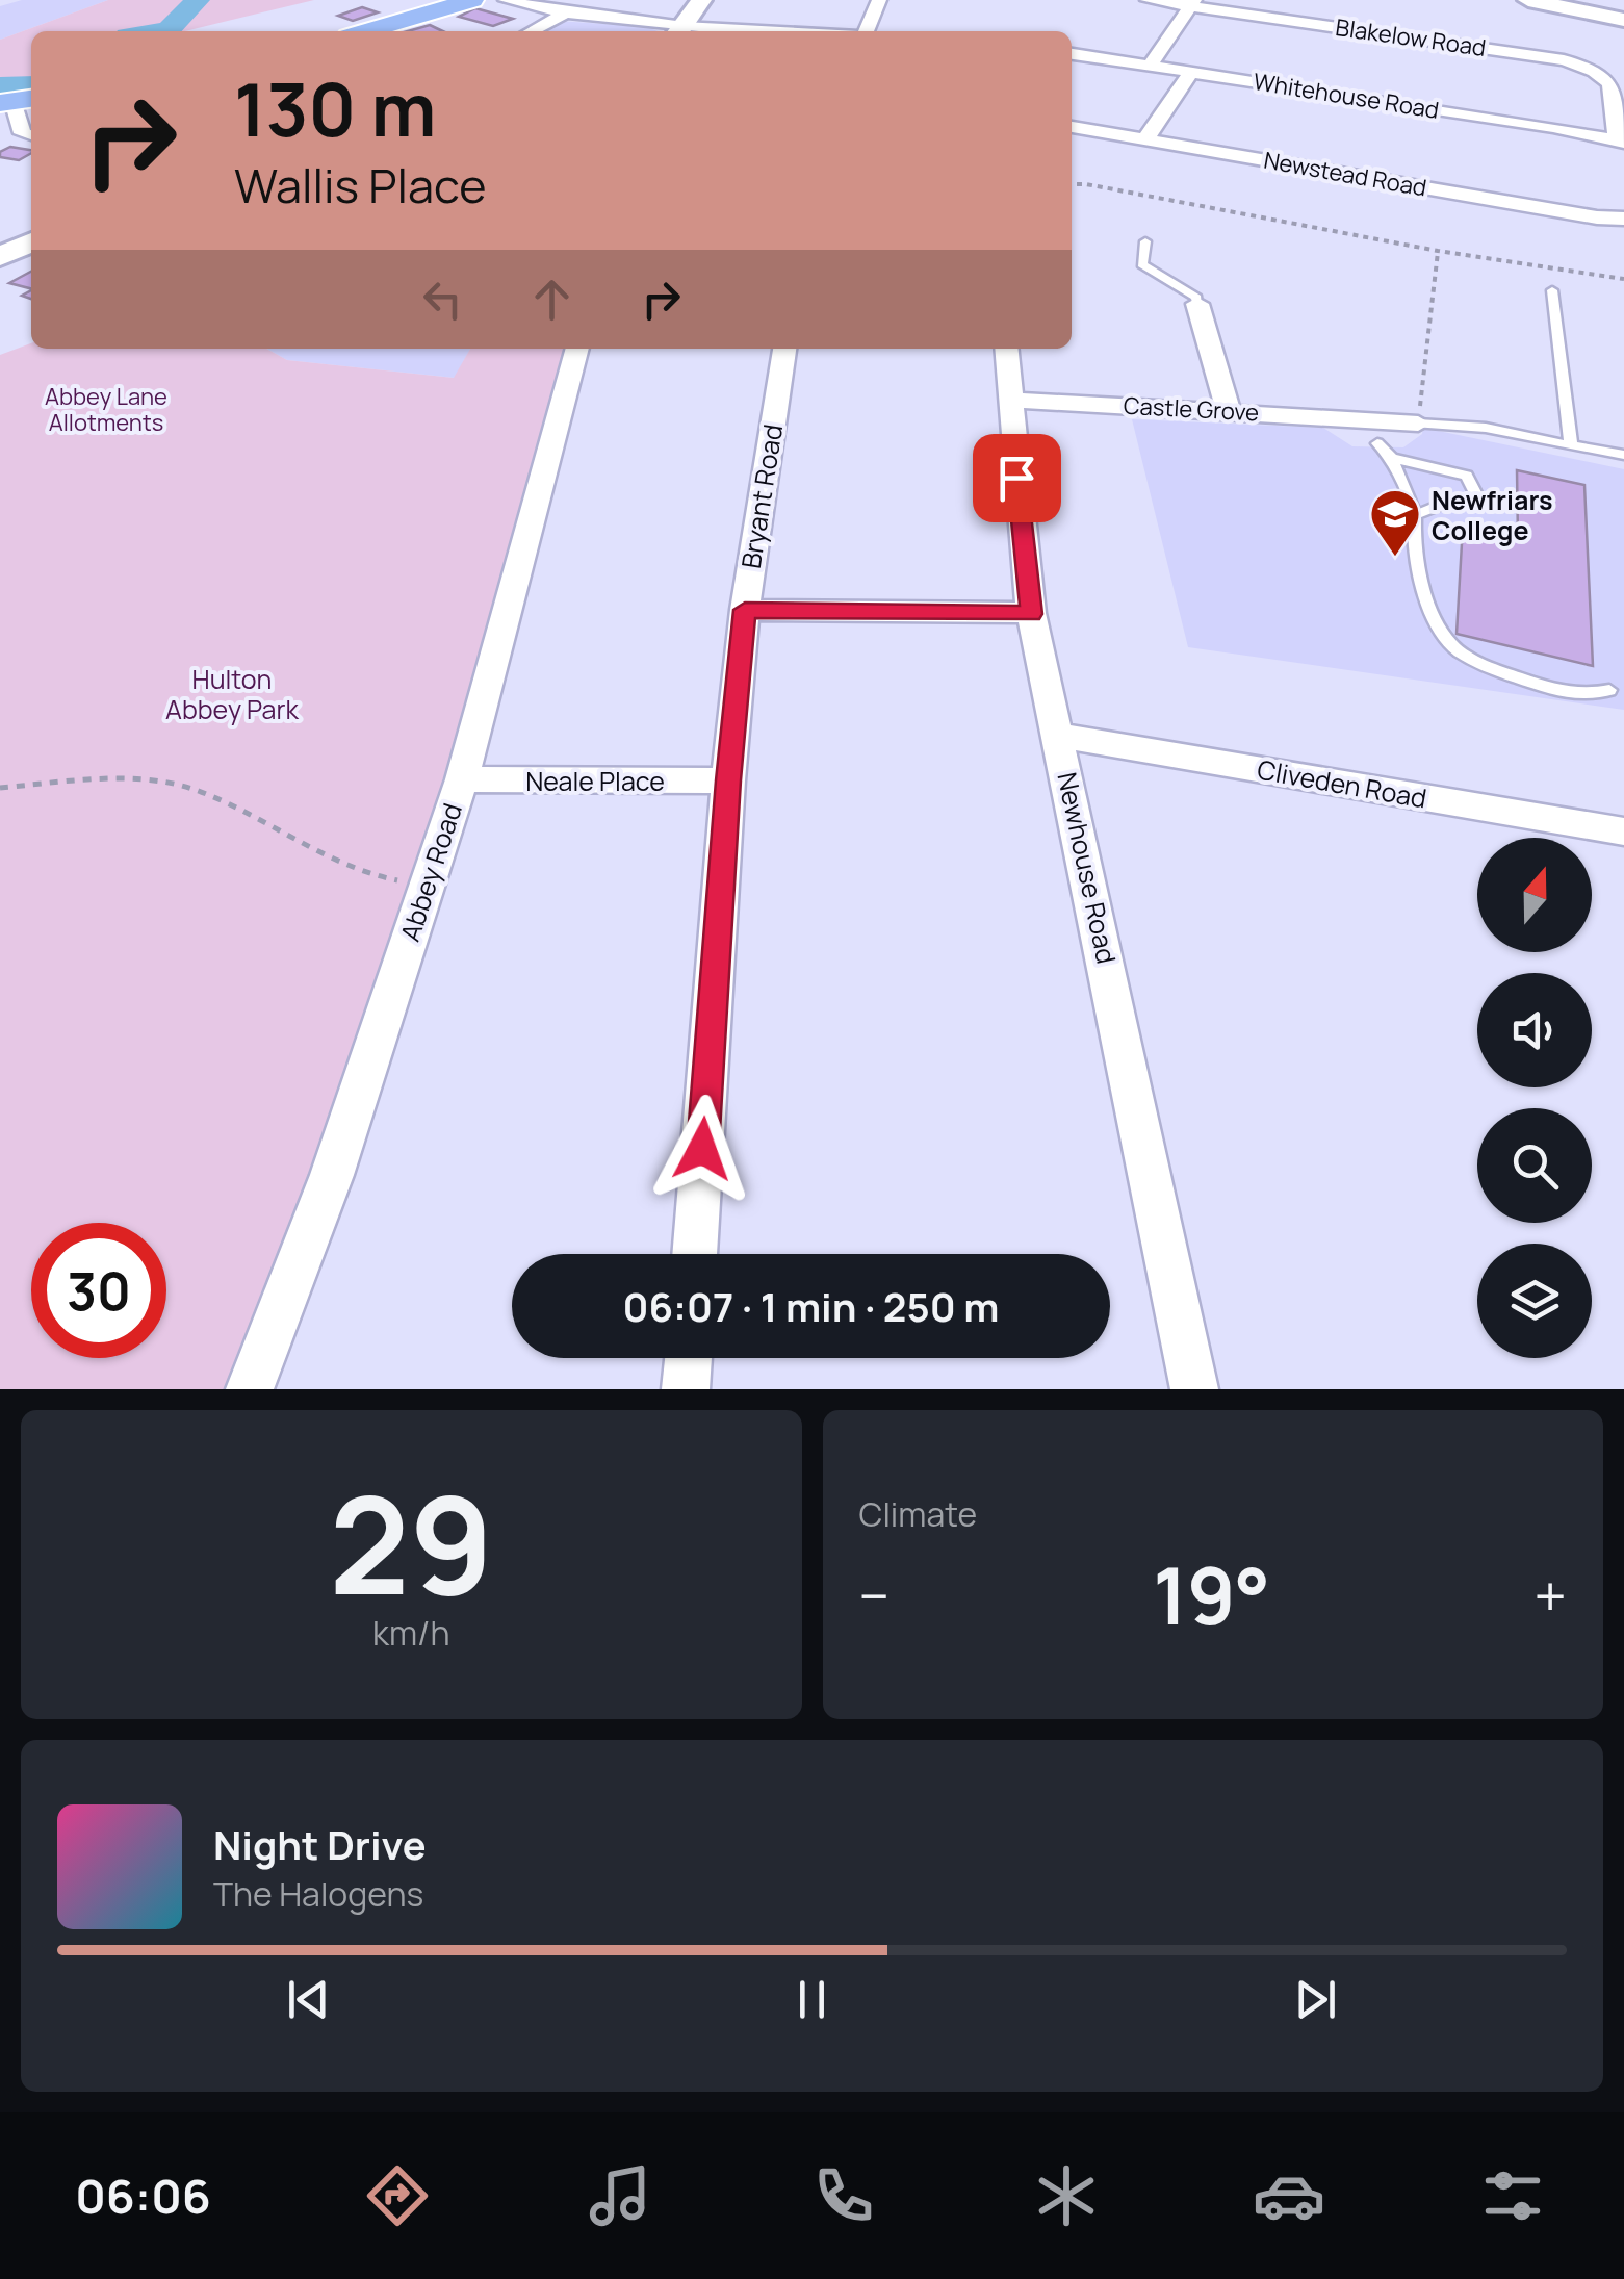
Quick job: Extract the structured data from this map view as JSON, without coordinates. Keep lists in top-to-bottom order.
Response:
{
  "streets": {
    "street": [
      "Blakelow Road",
      "Whitehouse Road",
      "Newstead Road",
      "Castle Grove",
      "Bryant Road",
      "Neale Place",
      "Cliveden Road",
      "Newhouse Road",
      "Abbey Road"
    ]
  },
  "crossings": [
    ["Blakelow Road", "Whitehouse Road"],
    ["Castle Grove", "Newhouse Road"],
    ["Bryant Road", "Neale Place"],
    ["Neale Place", "Abbey Road"],
    ["Cliveden Road", "Newhouse Road"]
  ],
  "parks": ["Abbey Lane Allotments", "Hulton Abbey Park"],
  "places": {
    "school or university": ["Newfriars College"]
  },
  "north": "top",
  "page": {
    "turn": ["130 m", "Wallis Place"],
    "limit": "30",
    "trip": "06:07 · 1 min · 250 m",
    "tile": [
      ["29", "km/h"],
      "Climate"
    ],
    "heat": ["−", "19°", "+"],
    "song": ["Night Drive", "The Halogens"],
    "tabs": "06:06"
  }
}
